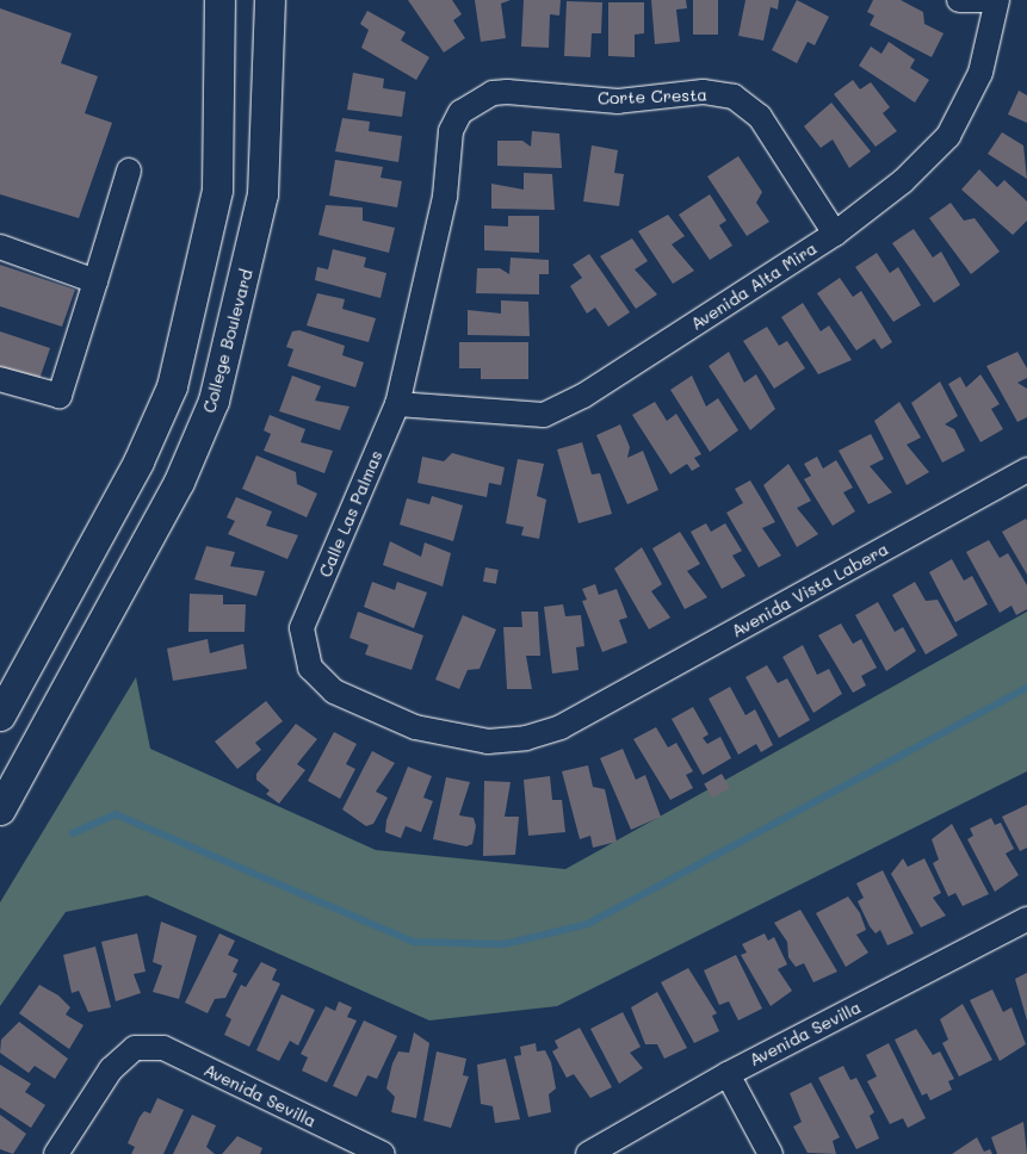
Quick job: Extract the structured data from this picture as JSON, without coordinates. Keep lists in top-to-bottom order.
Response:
{
  "streets": {
    "main road": ["College Boulevard"],
    "street": [
      "Corte Cresta",
      "Avenida Alta Mira",
      "Calle Las Palmas",
      "Avenida Vista Labera",
      "Avenida Sevilla"
    ]
  },
  "crossings": [
    ["Corte Cresta", "Avenida Alta Mira"],
    ["Corte Cresta", "Calle Las Palmas"],
    ["Avenida Alta Mira", "Calle Las Palmas"],
    ["Calle Las Palmas", "Avenida Vista Labera"]
  ]
}
